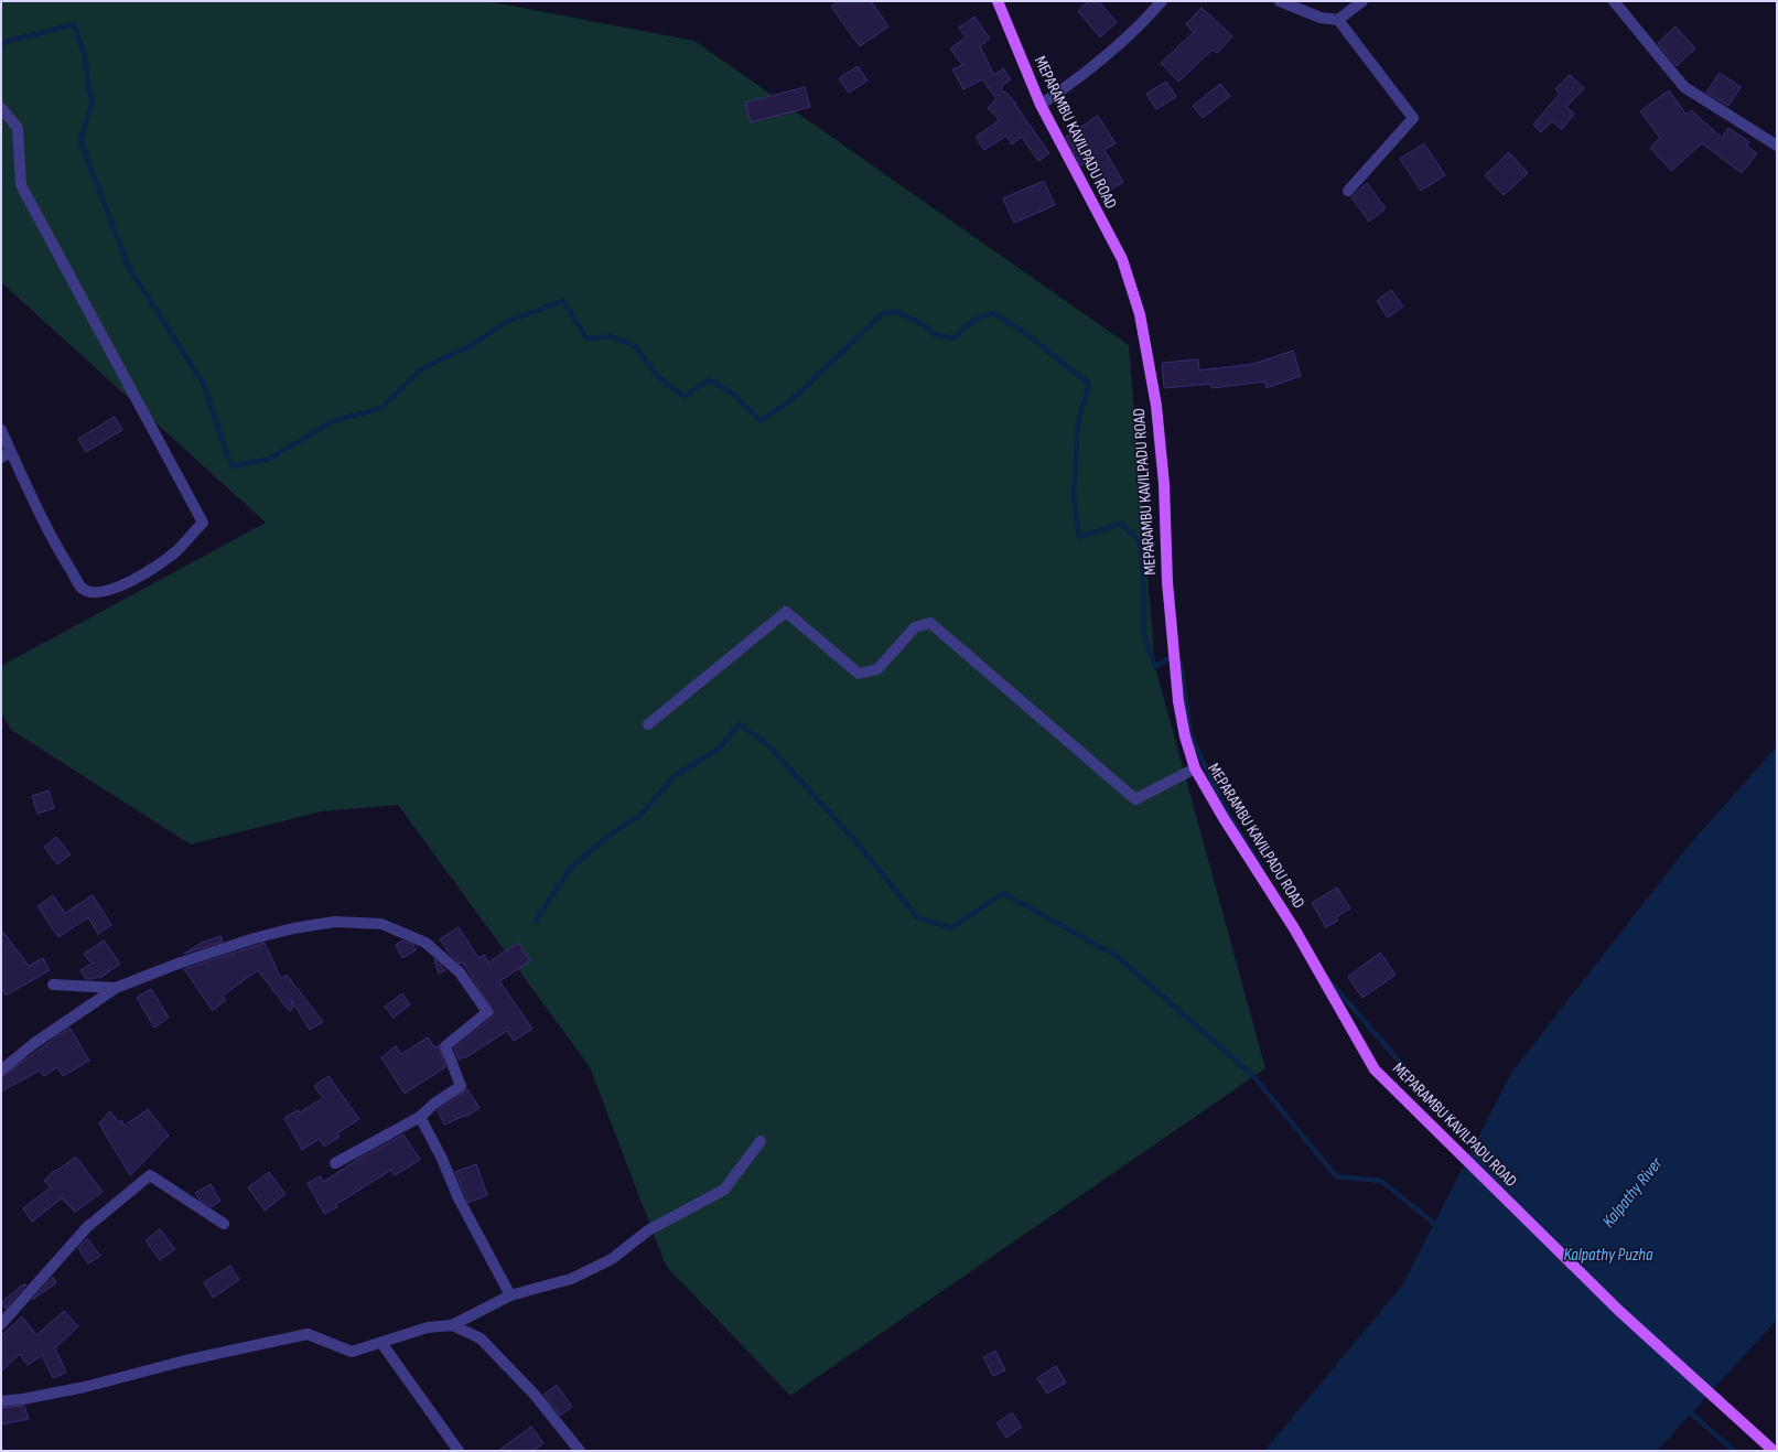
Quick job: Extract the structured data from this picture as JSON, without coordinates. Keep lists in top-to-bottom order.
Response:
{
  "streets": {
    "main road": ["MEPARAMBU KAVILPADU ROAD"]
  },
  "water": ["Kalpathy River", "Kalpathy Puzha"]
}
